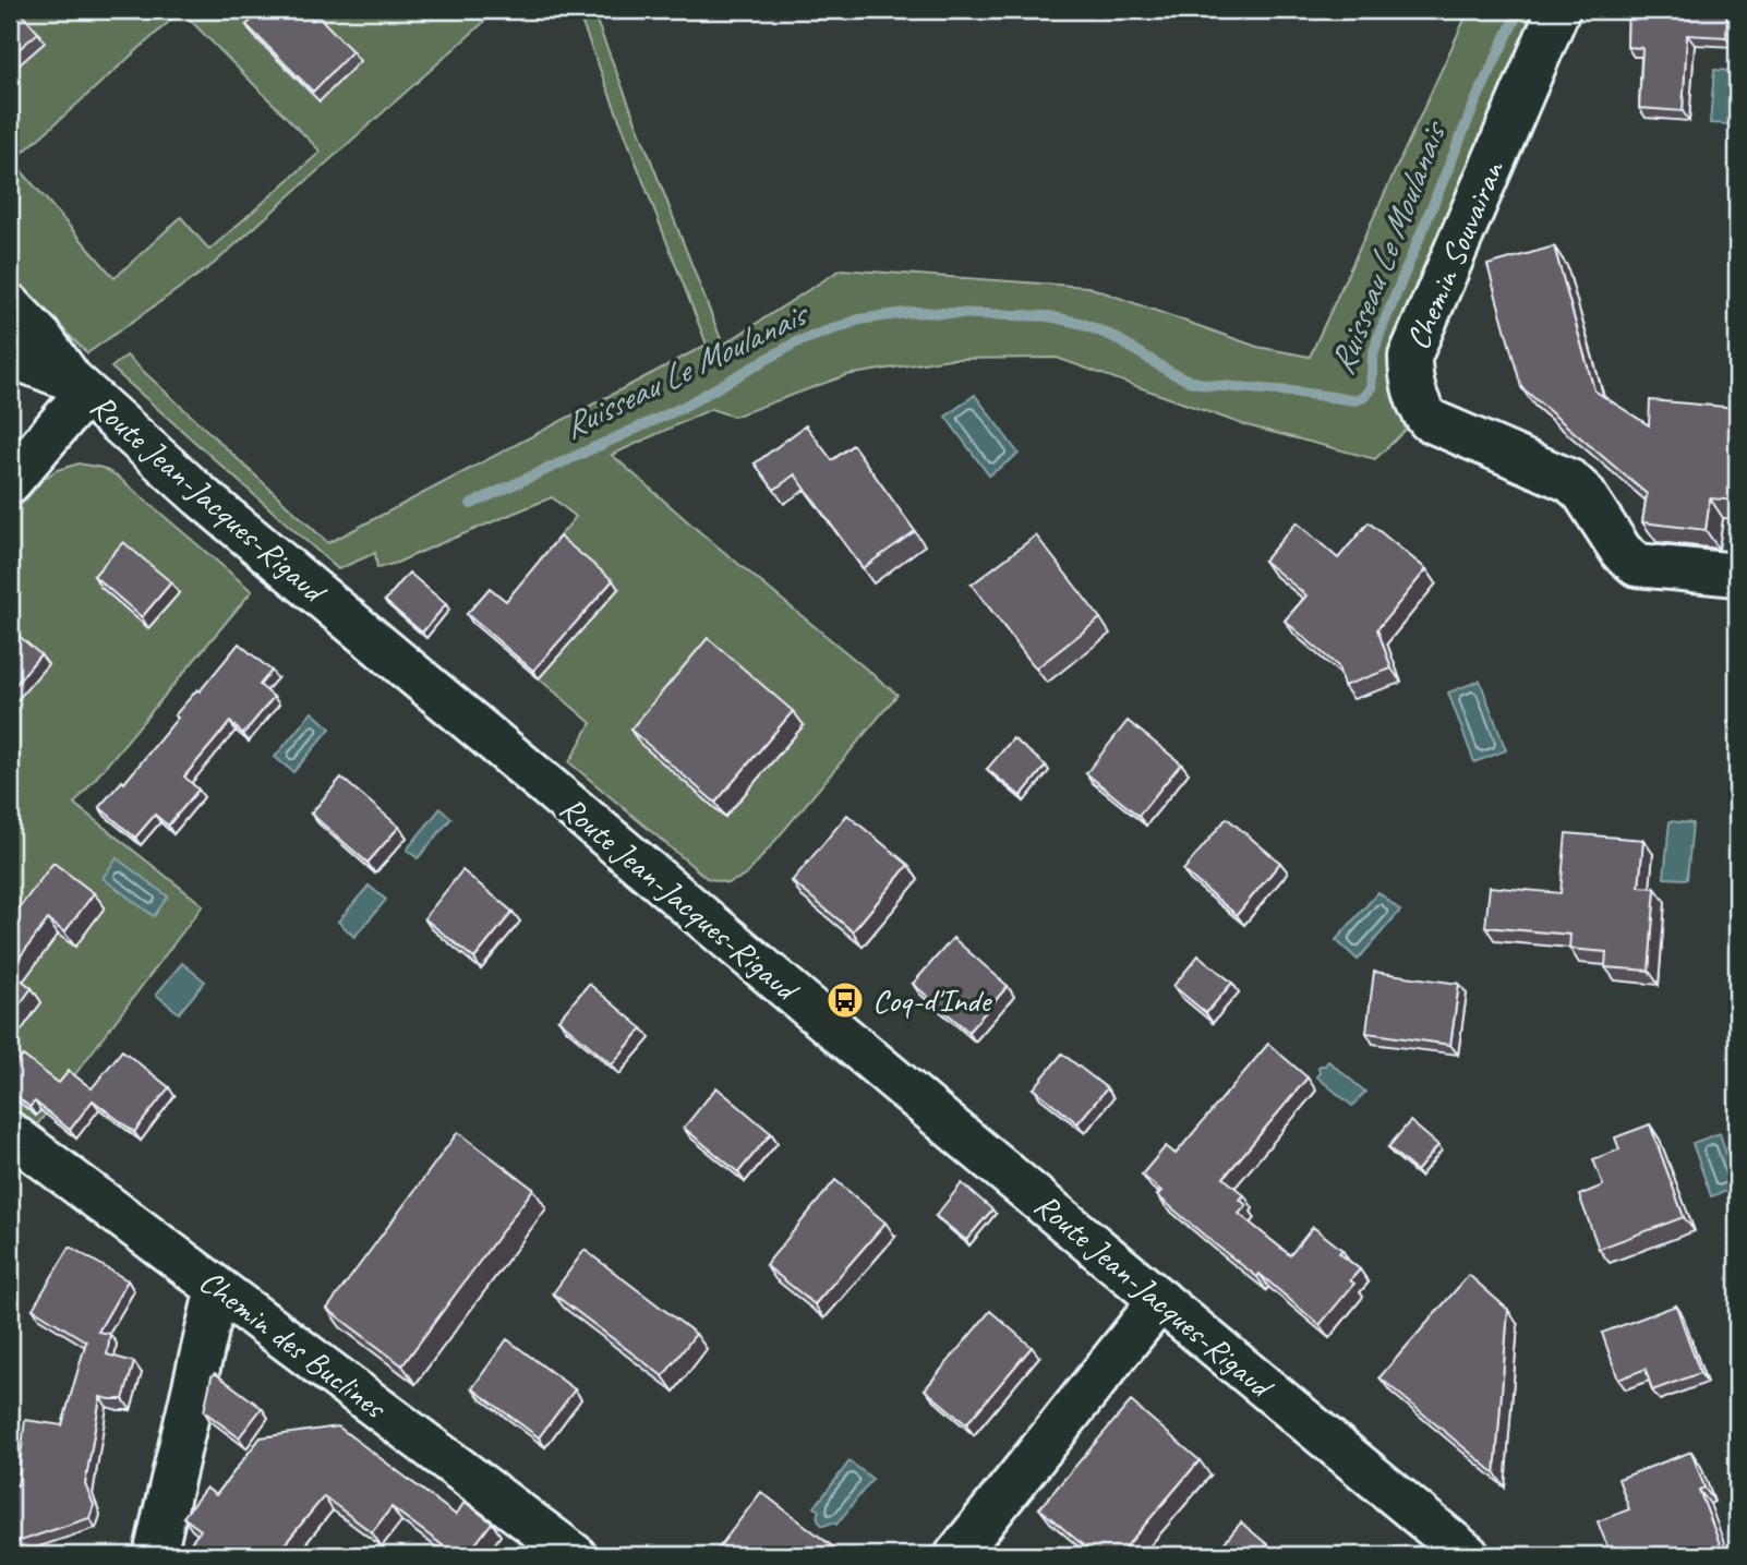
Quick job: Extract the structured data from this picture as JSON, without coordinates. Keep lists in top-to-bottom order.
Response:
{
  "streets": {
    "street": ["Chemin Souvairan", "Route Jean-Jacques-Rigaud", "Chemin des Buclines"]
  },
  "water": ["Ruisseau Le Moulanais"],
  "places": {
    "bus stop": ["Coq-d'Inde"]
  }
}
